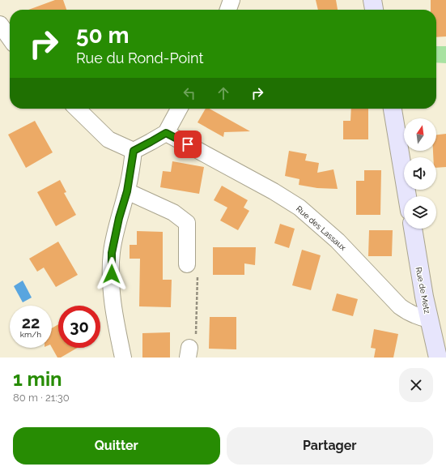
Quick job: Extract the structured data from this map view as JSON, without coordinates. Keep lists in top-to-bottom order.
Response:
{
  "streets": {
    "main road": ["Rue de Metz"],
    "street": ["Rue des Lassaux"]
  },
  "crossings": [
    ["Rue des Lassaux", "Rue de Metz"]
  ],
  "north": "top",
  "page": {
    "turn": ["50 m", "Rue du Rond-Point"],
    "speed": "22 km/h",
    "limit": "30",
    "heading": ["1 min", "80 m · 21:30"],
    "buttons": ["Quitter", "Partager"]
  }
}
